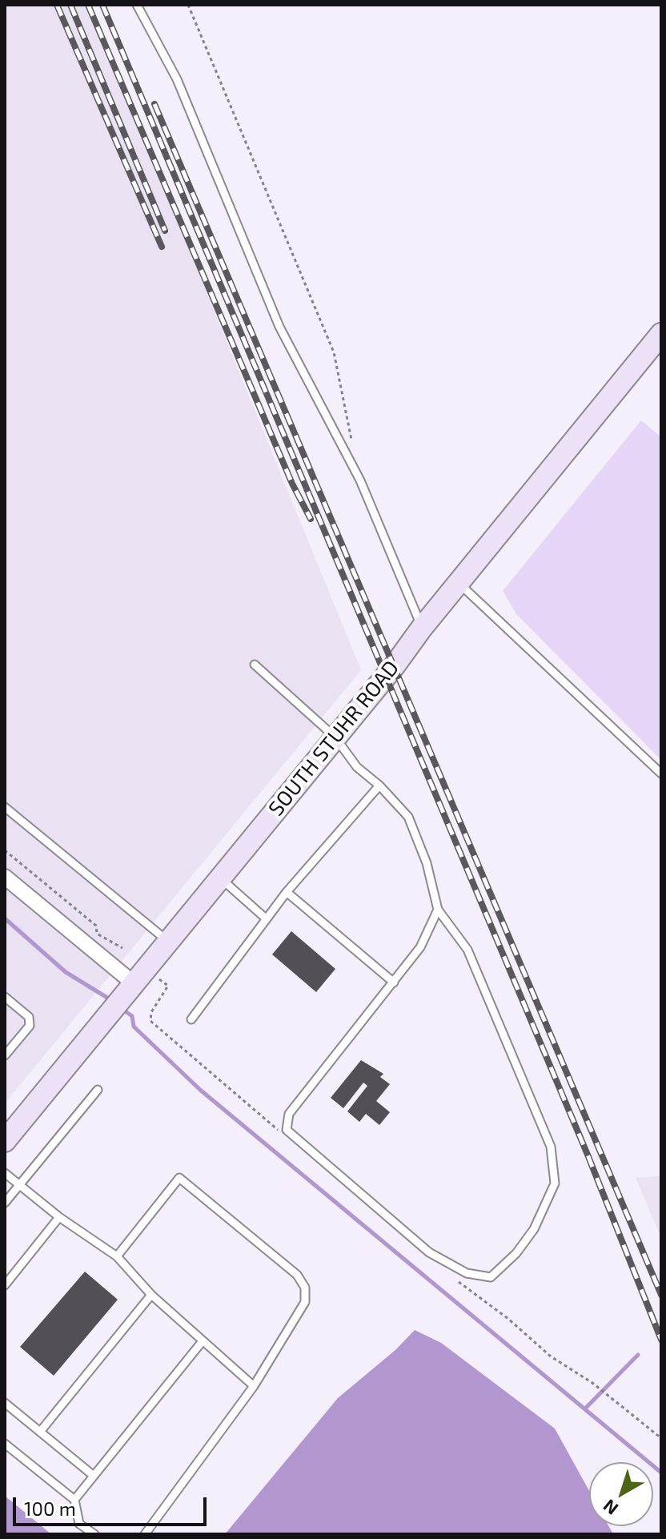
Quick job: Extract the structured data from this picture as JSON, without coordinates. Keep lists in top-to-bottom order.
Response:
{
  "streets": {
    "main road": ["SOUTH STUHR ROAD"]
  },
  "scale_bar": "100 m",
  "north": "bottom left"
}
